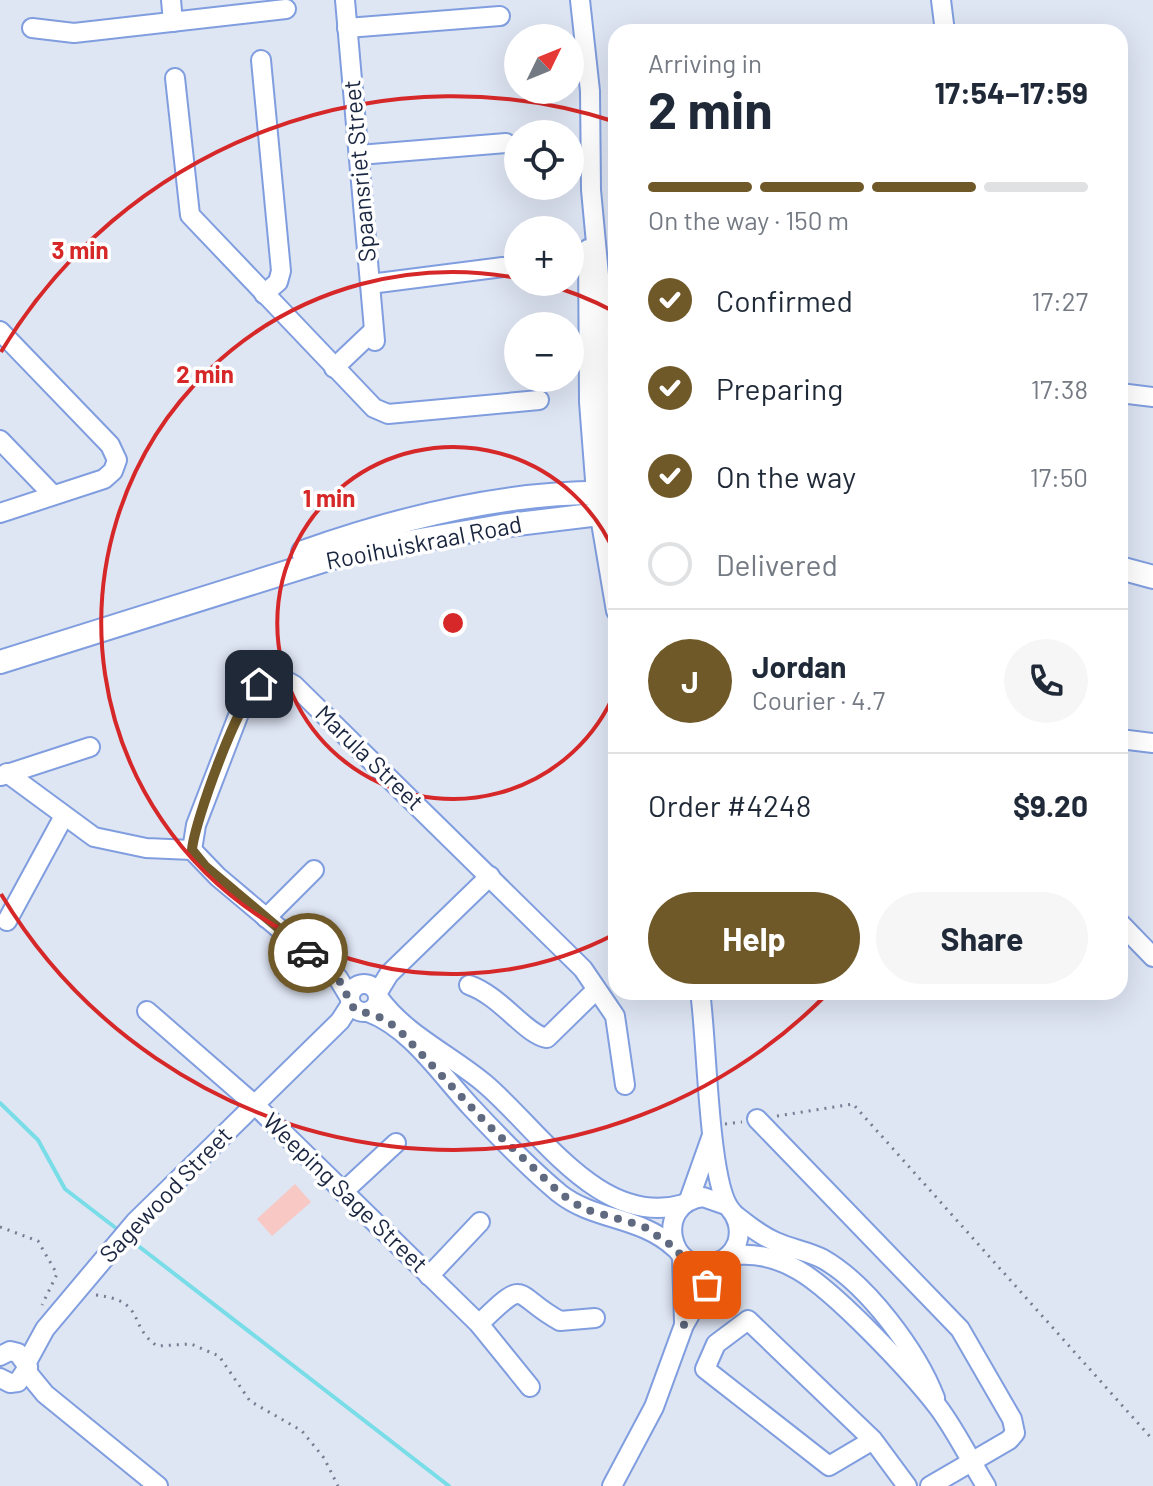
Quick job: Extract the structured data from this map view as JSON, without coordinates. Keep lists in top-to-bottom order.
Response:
{
  "streets": {
    "main road": ["Rooihuiskraal Road"],
    "street": [
      "Spaansriet Street",
      "Marula Street",
      "Weeping Sage Street",
      "Sagewood Street"
    ]
  },
  "crossings": [
    ["Marula Street", "Sagewood Street"],
    ["Weeping Sage Street", "Sagewood Street"]
  ],
  "north": "top right",
  "page": {
    "map_buttons": ["+", "−"],
    "heading": ["2 min", "Arriving in", "17:54–17:59"],
    "panel": [
      "Jordan",
      "Courier · 4.7",
      "Order #4248",
      "$9.20"
    ],
    "bar": "On the way · 150 m",
    "list": [
      ["Confirmed", "17:27"],
      ["Preparing", "17:38"],
      ["On the way", "17:50"],
      "Delivered"
    ],
    "round": "J",
    "buttons": ["Help", "Share"]
  },
  "rings": ["3 min", "2 min", "1 min"]
}
